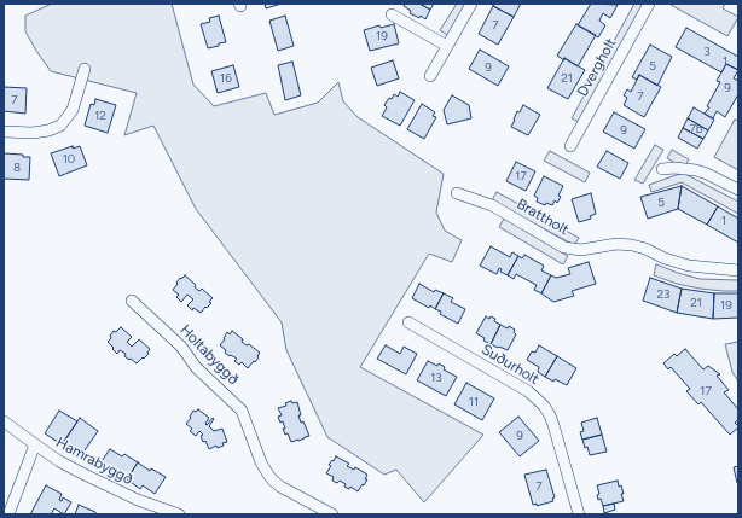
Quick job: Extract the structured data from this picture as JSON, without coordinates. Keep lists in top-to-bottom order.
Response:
{
  "streets": {
    "street": [
      "Dvergholt",
      "Brattholt",
      "Holtabyggð",
      "Suðurholt",
      "Hamrabyggð"
    ]
  },
  "house_numbers": [
    "7",
    "19",
    "3",
    "1",
    "5",
    "9",
    "16",
    "21",
    "9",
    "7",
    "7",
    "12",
    "7b",
    "9",
    "10",
    "8",
    "17",
    "5",
    "1",
    "23",
    "21",
    "19",
    "13",
    "17",
    "11",
    "9",
    "7"
  ]
}
